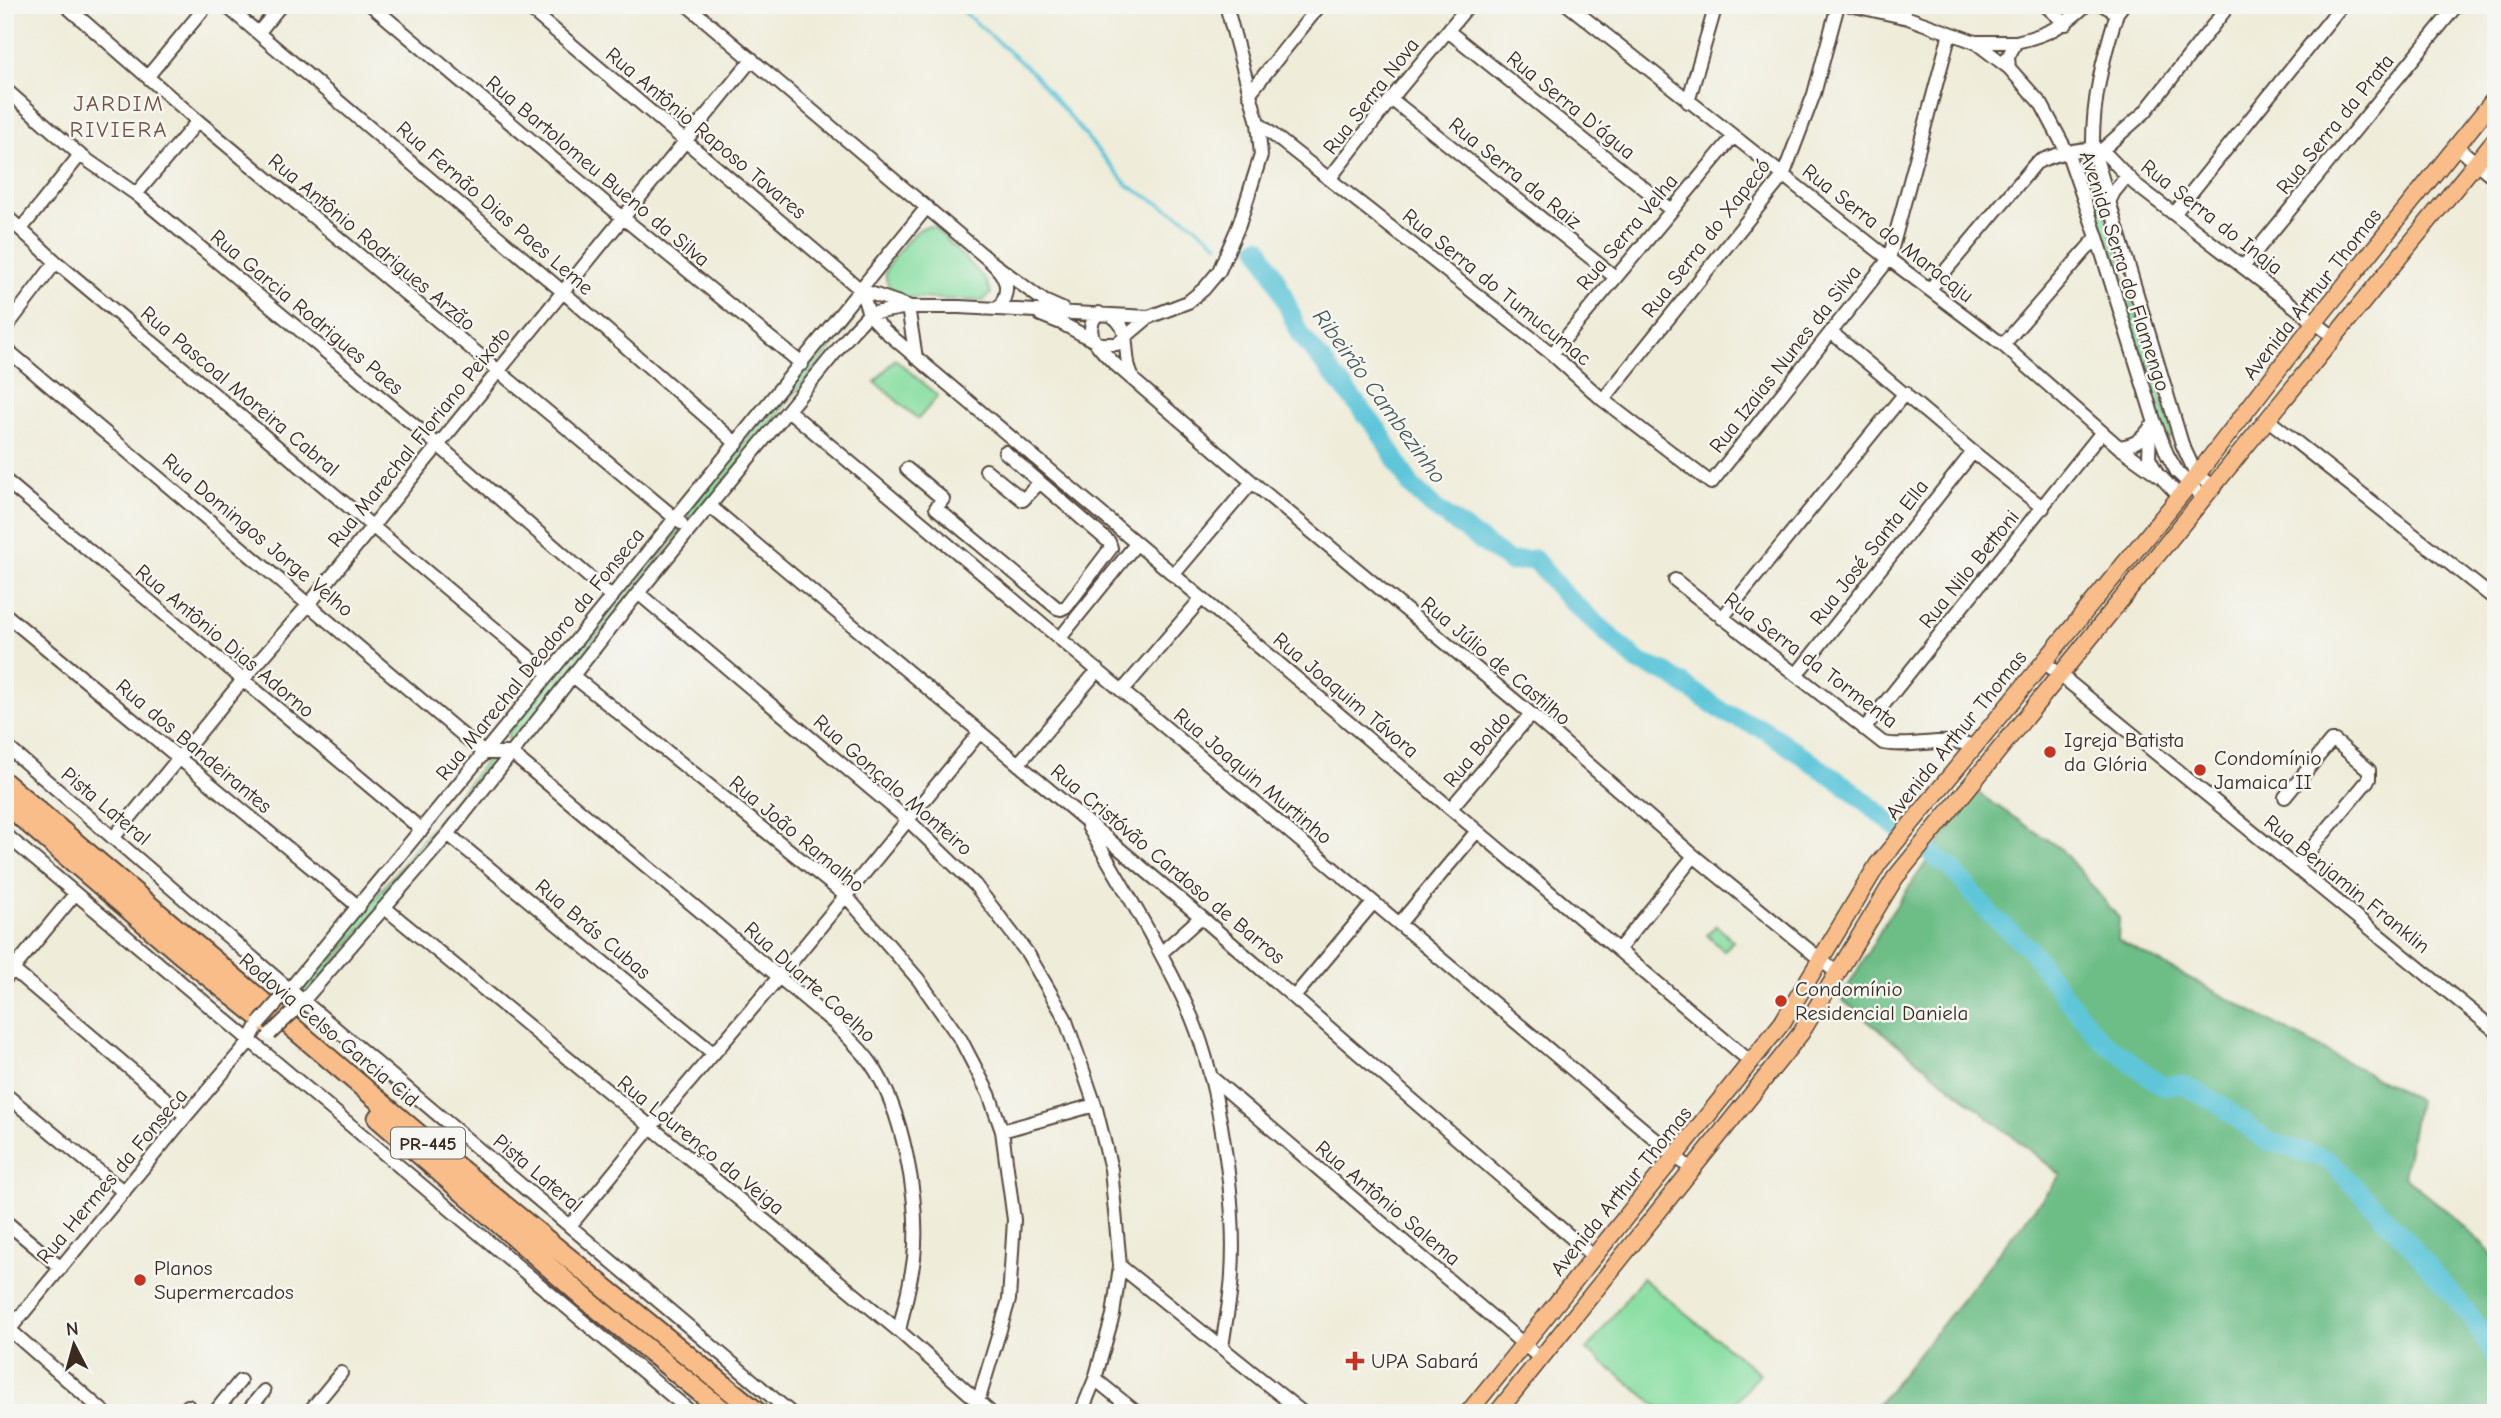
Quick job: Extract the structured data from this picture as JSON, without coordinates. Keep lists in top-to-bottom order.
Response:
{
  "streets": {
    "highway": ["Rodovia Celso Garcia Cid", "PR-445"],
    "main road": ["Avenida Arthur Thomas"],
    "street": [
      "Rua Serra Nova",
      "Rua Serra D'água",
      "Rua Serra da Prata",
      "Rua Antônio Raposo Tavares",
      "Rua Bartolomeu Bueno da Silva",
      "Rua Serra da Raiz",
      "Rua Fernão Dias Paes Leme",
      "Rua Serra do Inaja",
      "Rua Serra Velha",
      "Rua Serra do Maracaju",
      "Rua Serra do Xapecó",
      "Rua Antônio Rodrigues Arzão",
      "Avenida Serra do Flamengo",
      "Rua Serra do Tumucumac",
      "Rua Garcia Rodrigues Paes",
      "Rua Izaias Nunes da Silva",
      "Rua Pascoal Moreira Cabral",
      "Rua Marechal Floriano Peixoto",
      "Rua Domingos Jorge Velho",
      "Rua José Santa Ella",
      "Rua Nilo Bettoni",
      "Rua Antônio Dias Adorno",
      "Rua Marechal Deodoro da Fonseca",
      "Rua Serra da Tormenta",
      "Rua Júlio de Castilho",
      "Rua Joaquim Távora",
      "Rua dos Bandeirantes",
      "Rua Boldo",
      "Rua Joaquin Murtinho",
      "Rua Gonçalo Monteiro",
      "Pista Lateral",
      "Rua João Ramalho",
      "Rua Cristóvão Cardoso de Barros",
      "Rua Benjamin Franklin",
      "Rua Brás Cubas",
      "Rua Duarte Coelho",
      "Rua Lourenço da Veiga",
      "Rua Hermes da Fonseca",
      "Rua Antônio Salema"
    ]
  },
  "crossings": [
    ["Rua Serra Nova", "Rua Serra D'água"],
    ["Rua Serra Nova", "Rua Serra da Raiz"],
    ["Rua Serra Nova", "Rua Serra do Tumucumac"],
    ["Rua Serra D'água", "Rua Serra Velha"],
    ["Rua Serra da Prata", "Rua Serra do Inaja"],
    ["Rua Antônio Raposo Tavares", "Rua Marechal Floriano Peixoto"],
    ["Rua Antônio Raposo Tavares", "Rua Marechal Deodoro da Fonseca"],
    ["Rua Antônio Raposo Tavares", "Rua Joaquim Távora"],
    ["Rua Bartolomeu Bueno da Silva", "Rua Marechal Floriano Peixoto"],
    ["Rua Bartolomeu Bueno da Silva", "Rua Marechal Deodoro da Fonseca"],
    ["Rua Serra da Raiz", "Rua Serra Velha"],
    ["Rua Fernão Dias Paes Leme", "Rua Marechal Floriano Peixoto"],
    ["Rua Fernão Dias Paes Leme", "Rua Marechal Deodoro da Fonseca"],
    ["Rua Serra do Inaja", "Avenida Serra do Flamengo"],
    ["Rua Serra do Inaja", "Avenida Arthur Thomas"],
    ["Rua Serra Velha", "Rua Serra do Maracaju"],
    ["Rua Serra Velha", "Rua Serra do Tumucumac"],
    ["Rua Serra do Maracaju", "Rua Serra do Xapecó"],
    ["Rua Serra do Maracaju", "Avenida Serra do Flamengo"],
    ["Rua Serra do Maracaju", "Avenida Arthur Thomas"],
    ["Rua Serra do Maracaju", "Rua Izaias Nunes da Silva"],
    ["Rua Serra do Maracaju", "Rua Nilo Bettoni"],
    ["Rua Serra do Xapecó", "Rua Serra do Tumucumac"],
    ["Rua Antônio Rodrigues Arzão", "Rua Marechal Floriano Peixoto"],
    ["Rua Antônio Rodrigues Arzão", "Rua Marechal Deodoro da Fonseca"],
    ["Avenida Serra do Flamengo", "Avenida Arthur Thomas"],
    ["Rua Serra do Tumucumac", "Rua Izaias Nunes da Silva"],
    ["Avenida Arthur Thomas", "Rua Serra da Tormenta"],
    ["Avenida Arthur Thomas", "Rua Júlio de Castilho"],
    ["Avenida Arthur Thomas", "Rua Joaquim Távora"],
    ["Avenida Arthur Thomas", "Rua Joaquin Murtinho"],
    ["Avenida Arthur Thomas", "Rua Cristóvão Cardoso de Barros"],
    ["Avenida Arthur Thomas", "Rua Benjamin Franklin"],
    ["Avenida Arthur Thomas", "Rua Antônio Salema"],
    ["Rua Garcia Rodrigues Paes", "Rua Marechal Floriano Peixoto"],
    ["Rua Garcia Rodrigues Paes", "Rua Marechal Deodoro da Fonseca"],
    ["Rua Pascoal Moreira Cabral", "Rua Marechal Floriano Peixoto"],
    ["Rua Pascoal Moreira Cabral", "Rua Marechal Deodoro da Fonseca"],
    ["Rua Marechal Floriano Peixoto", "Rua Domingos Jorge Velho"],
    ["Rua Marechal Floriano Peixoto", "Rua Antônio Dias Adorno"],
    ["Rua Marechal Floriano Peixoto", "Rua dos Bandeirantes"],
    ["Rua Marechal Floriano Peixoto", "Pista Lateral"],
    ["Rua Domingos Jorge Velho", "Rua Marechal Deodoro da Fonseca"],
    ["Rua José Santa Ella", "Rua Serra da Tormenta"],
    ["Rua Nilo Bettoni", "Rua Serra da Tormenta"],
    ["Rua Antônio Dias Adorno", "Rua Marechal Deodoro da Fonseca"],
    ["Rua Marechal Deodoro da Fonseca", "Rua Joaquim Távora"],
    ["Rua Marechal Deodoro da Fonseca", "Rua dos Bandeirantes"],
    ["Rua Marechal Deodoro da Fonseca", "Pista Lateral"],
    ["Rua Marechal Deodoro da Fonseca", "PR-445"],
    ["Rua Marechal Deodoro da Fonseca", "Rua Hermes da Fonseca"],
    ["Rua Júlio de Castilho", "Rua Boldo"],
    ["Rua Joaquim Távora", "Rua Boldo"],
    ["Rua João Ramalho", "Rua Lourenço da Veiga"],
    ["Rua Duarte Coelho", "Rua Lourenço da Veiga"],
    ["PR-445", "Rua Hermes da Fonseca"]
  ],
  "districts": ["JARDIM RIVIERA"],
  "water": ["Ribeirão Cambezinho"],
  "places": {
    "other": [
      "Igreja Batista da Glória",
      "Condomínio Jamaica II",
      "Condomínio Residencial Daniela",
      "Planos Supermercados"
    ],
    "health": ["UPA Sabará"]
  },
  "north": "top"
}
